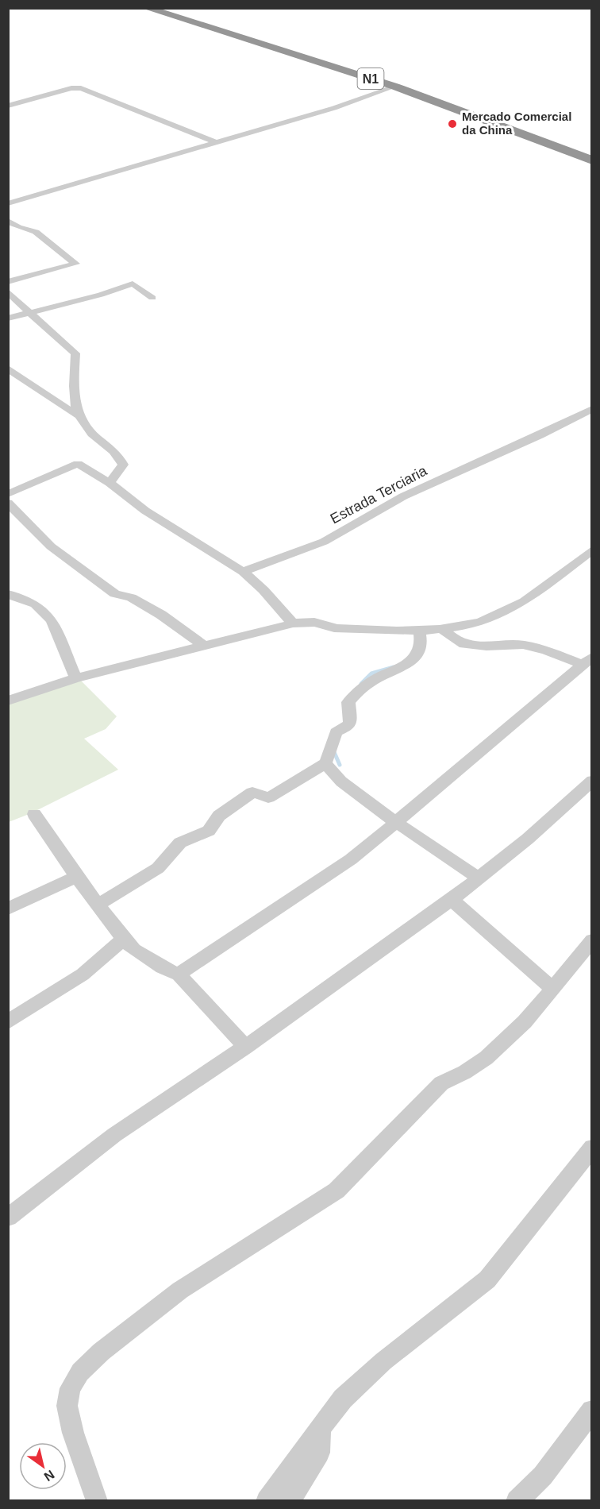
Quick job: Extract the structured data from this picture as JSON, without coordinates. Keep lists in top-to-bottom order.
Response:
{
  "streets": {
    "highway": ["N1"],
    "street": ["Estrada Terciaria"]
  },
  "places": ["Mercado Comercial da China"],
  "north": "bottom right"
}
